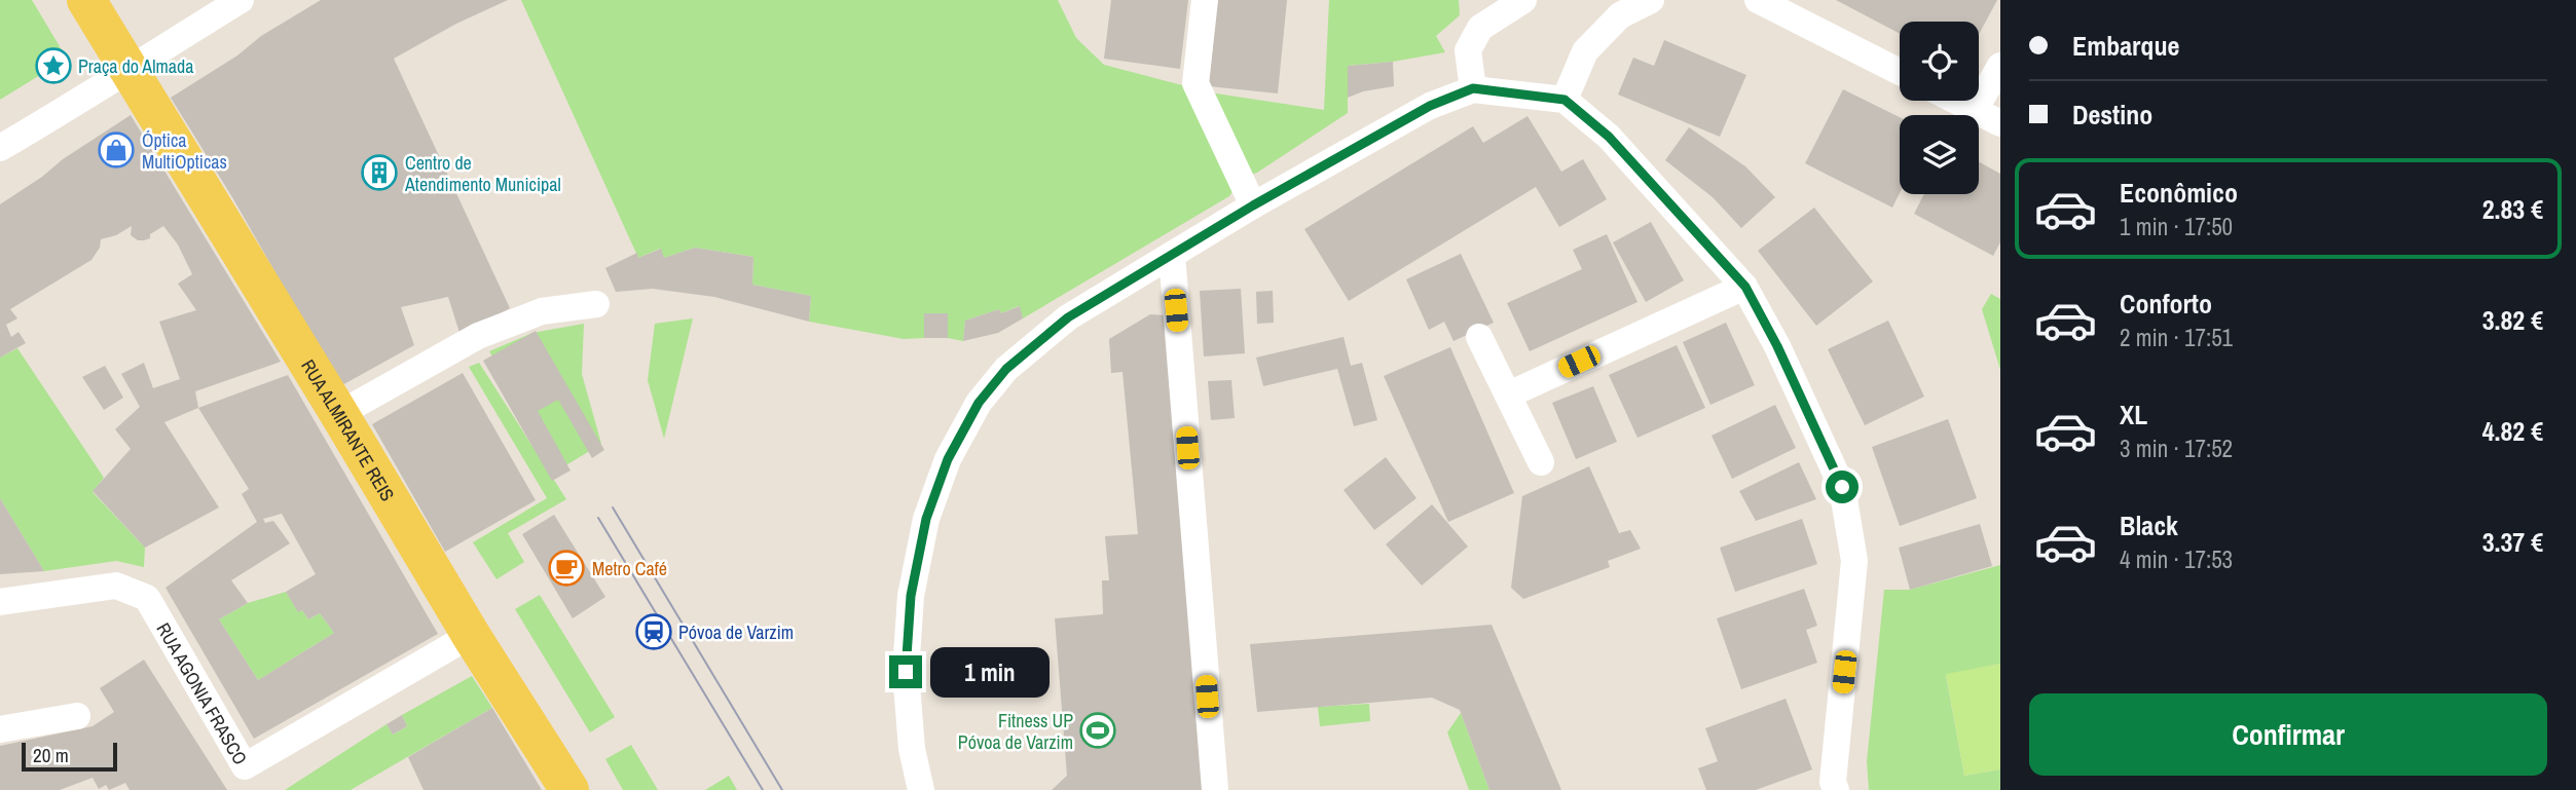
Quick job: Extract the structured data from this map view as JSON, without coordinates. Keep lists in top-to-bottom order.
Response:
{
  "streets": {
    "main road": ["RUA ALMIRANTE REIS"],
    "street": ["RUA AGONIA FRASCO"]
  },
  "crossings": [
    ["RUA ALMIRANTE REIS", "RUA AGONIA FRASCO"]
  ],
  "places": {
    "place": ["Praça do Almada"],
    "shop": ["Óptica MultiOpticas"],
    "building": ["Centro de Atendimento Municipal"],
    "cafe": ["Metro Café"],
    "station": ["Póvoa de Varzim"],
    "sports": ["Fitness UP Póvoa de Varzim"]
  },
  "scale_bar": "20 m",
  "page": {
    "banner": ["Embarque", "Destino"],
    "list": [
      {
        "name": "Econômico",
        "note": "1 min · 17:50",
        "value": "2.83 €"
      },
      {
        "name": "Conforto",
        "note": "2 min · 17:51",
        "value": "3.82 €"
      },
      {
        "name": "XL",
        "note": "3 min · 17:52",
        "value": "4.82 €"
      },
      {
        "name": "Black",
        "note": "4 min · 17:53",
        "value": "3.37 €"
      }
    ],
    "bubble": "1 min",
    "buttons": "Confirmar",
    "scale": "20 m"
  }
}
